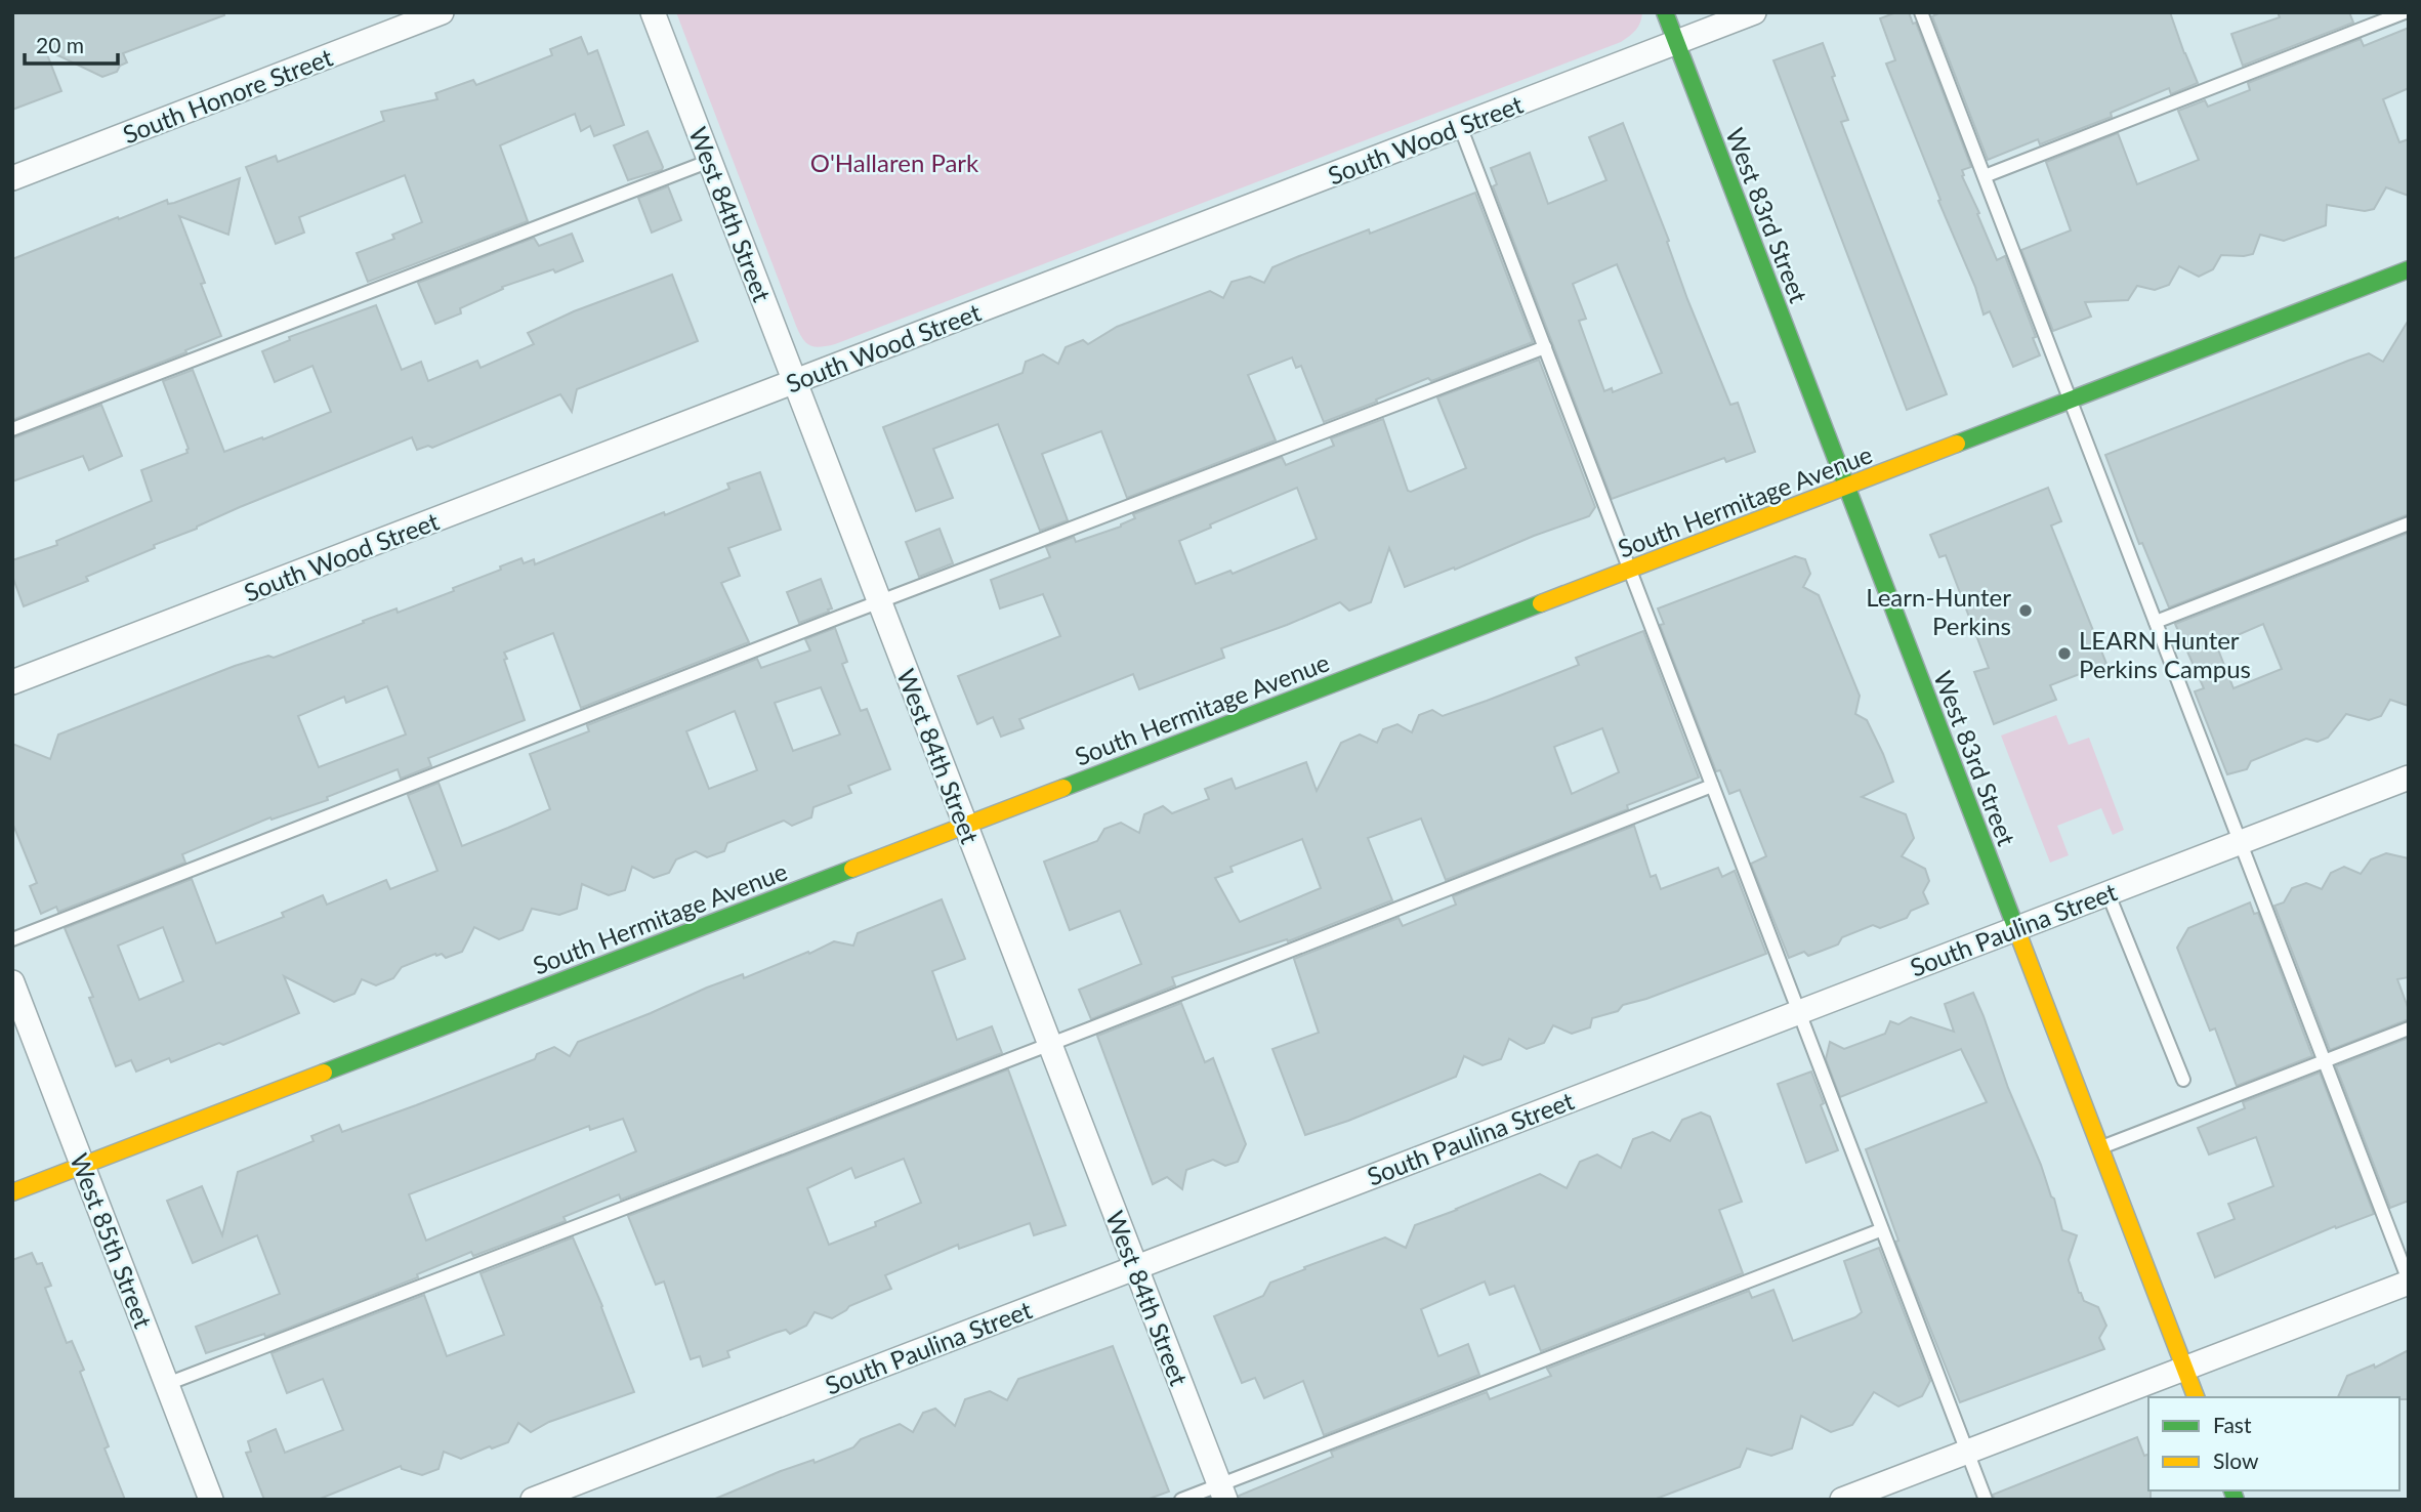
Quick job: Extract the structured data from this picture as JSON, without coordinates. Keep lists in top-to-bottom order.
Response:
{
  "streets": {
    "street": [
      "South Honore Street",
      "South Wood Street",
      "West 84th Street",
      "West 83rd Street",
      "South Hermitage Avenue",
      "South Paulina Street",
      "West 85th Street"
    ]
  },
  "crossings": [
    ["South Wood Street", "West 84th Street"],
    ["South Wood Street", "West 83rd Street"],
    ["West 84th Street", "South Hermitage Avenue"],
    ["West 84th Street", "South Paulina Street"],
    ["West 83rd Street", "South Hermitage Avenue"],
    ["West 83rd Street", "South Paulina Street"],
    ["South Hermitage Avenue", "West 85th Street"]
  ],
  "parks": ["O'Hallaren Park"],
  "places": ["Learn-Hunter Perkins", "LEARN Hunter Perkins Campus"],
  "legend": ["Fast", "Slow"],
  "scale_bar": "20 m"
}
